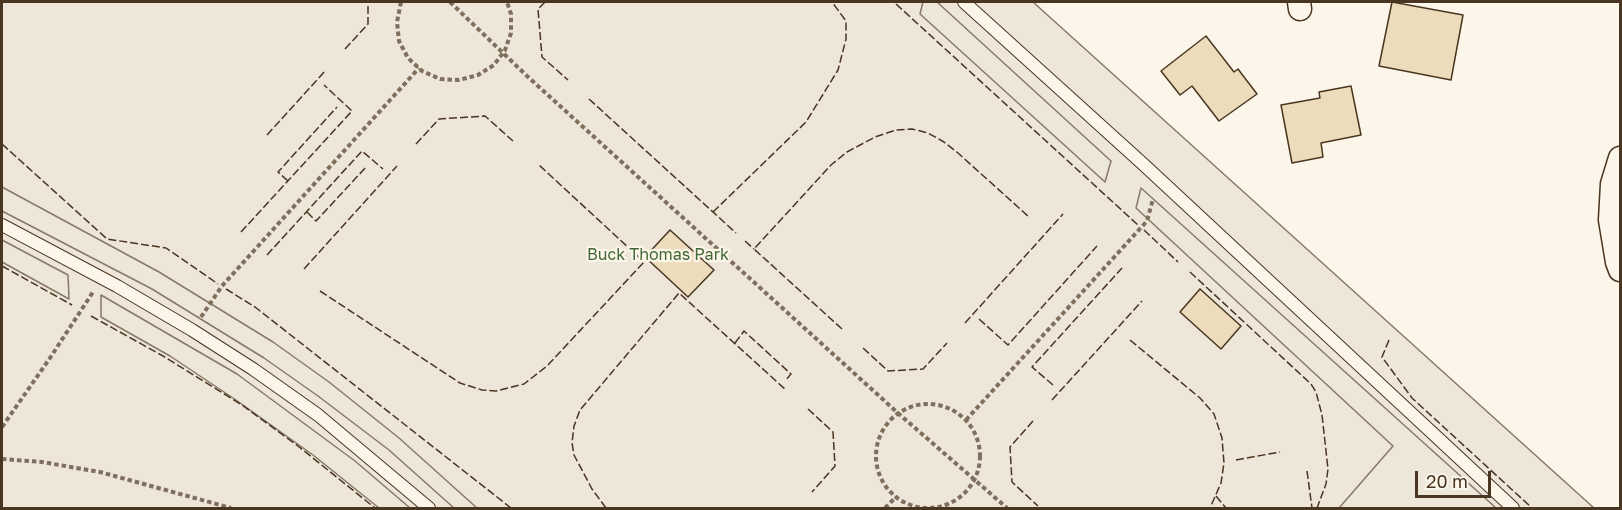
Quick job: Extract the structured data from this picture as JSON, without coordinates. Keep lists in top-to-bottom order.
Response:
{
  "parks": ["Buck Thomas Park"],
  "scale_bar": "20 m"
}
